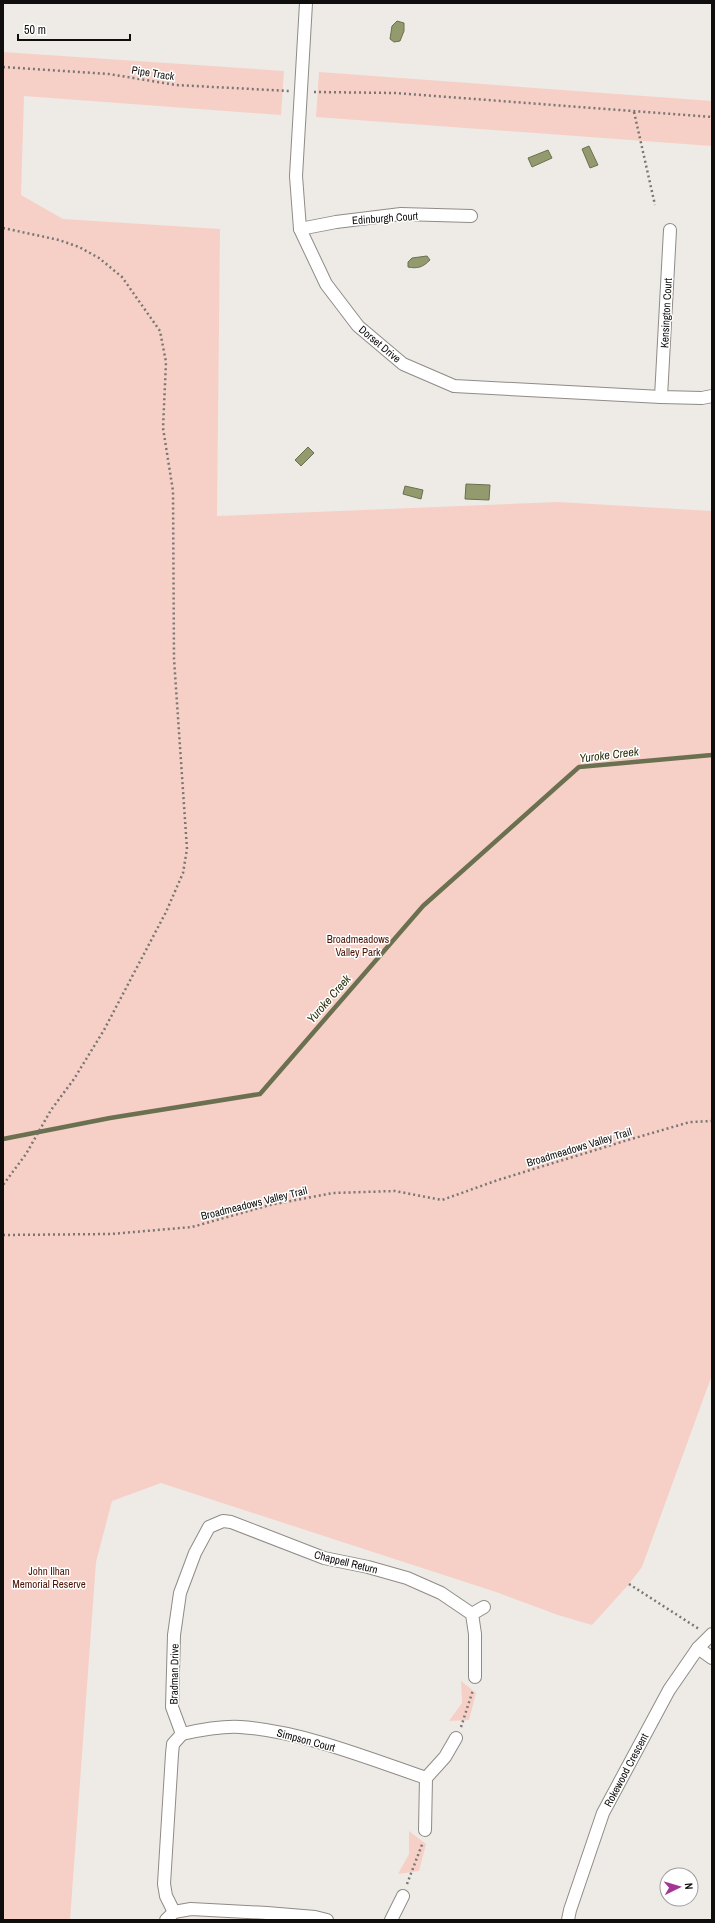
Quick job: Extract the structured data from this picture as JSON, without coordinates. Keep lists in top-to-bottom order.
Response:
{
  "streets": {
    "street": [
      "Edinburgh Court",
      "Kensington Court",
      "Dorset Drive",
      "Chappell Return",
      "Bradman Drive",
      "Simpson Court",
      "Rokewood Crescent"
    ],
    "path": ["Pipe Track", "Broadmeadows Valley Trail"]
  },
  "crossings": [
    ["Pipe Track", "Dorset Drive"],
    ["Edinburgh Court", "Dorset Drive"],
    ["Kensington Court", "Dorset Drive"],
    ["Chappell Return", "Bradman Drive"],
    ["Bradman Drive", "Simpson Court"]
  ],
  "water": ["Yuroke Creek"],
  "parks": ["Broadmeadows Valley Park", "John Ilhan Memorial Reserve"],
  "scale_bar": "50 m",
  "north": "right"
}
